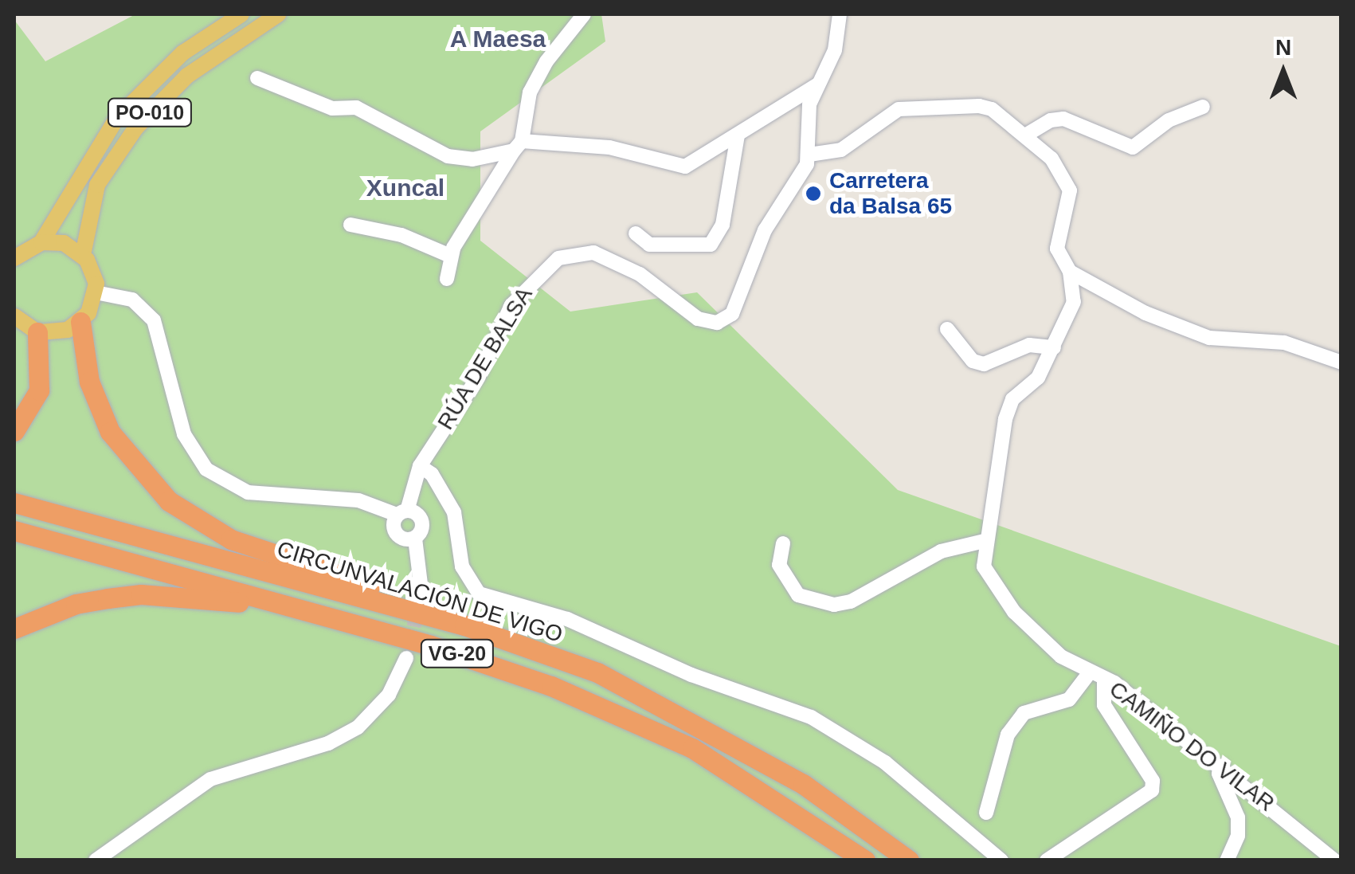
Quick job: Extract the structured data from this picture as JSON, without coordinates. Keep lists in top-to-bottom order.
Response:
{
  "streets": {
    "highway": ["CIRCUNVALACIÓN DE VIGO", "VG-20"],
    "main road": ["PO-010"],
    "street": ["RÚA DE BALSA", "CAMIÑO DO VILAR"]
  },
  "crossings": [
    ["RÚA DE BALSA", "CAMIÑO DO VILAR"]
  ],
  "districts": ["A Maesa", "Xuncal"],
  "places": ["Carretera da Balsa 65"],
  "north": "top"
}
